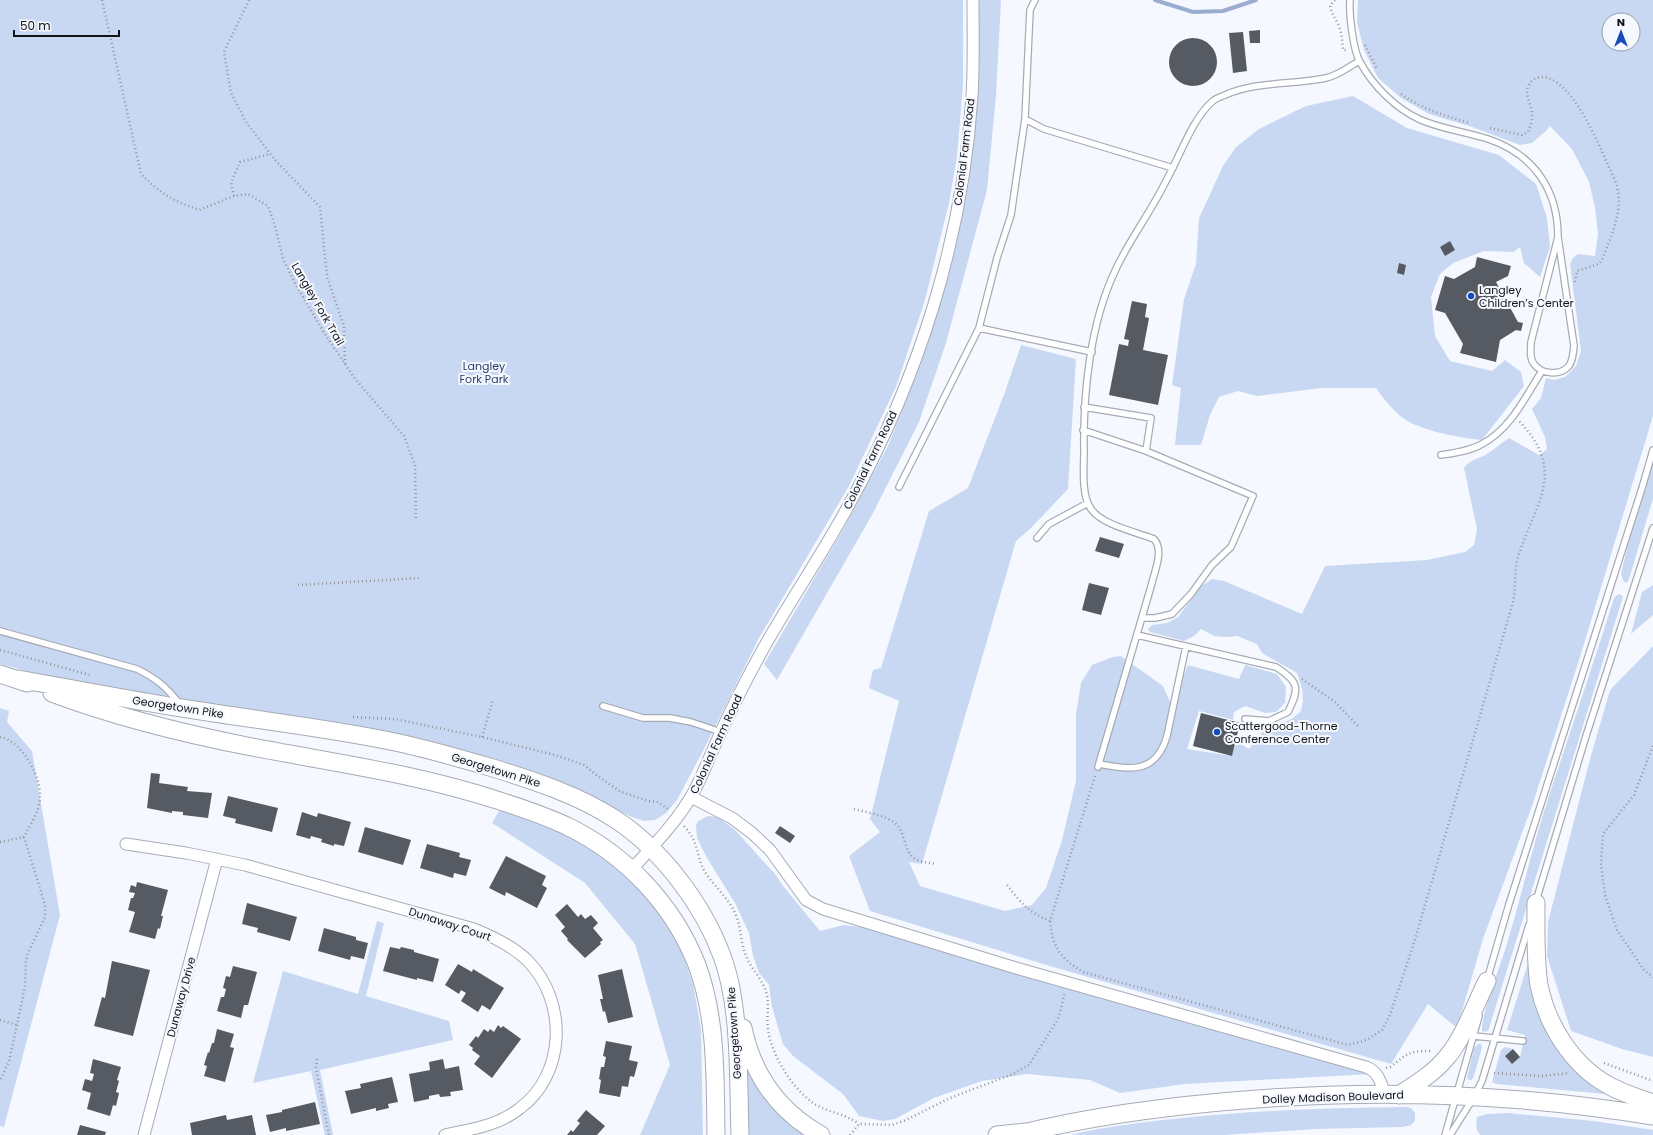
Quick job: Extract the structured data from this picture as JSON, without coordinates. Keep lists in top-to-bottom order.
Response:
{
  "streets": {
    "main road": ["Georgetown Pike", "Dolley Madison Boulevard"],
    "street": ["Colonial Farm Road", "Dunaway Court", "Dunaway Drive"],
    "path": ["Langley Fork Trail"]
  },
  "crossings": [
    ["Colonial Farm Road", "Georgetown Pike"],
    ["Dunaway Court", "Dunaway Drive"]
  ],
  "parks": ["Langley Fork Park"],
  "places": ["Langley Children’s Center", "Scattergood-Thorne Conference Center"],
  "scale_bar": "50 m",
  "north": "top"
}
